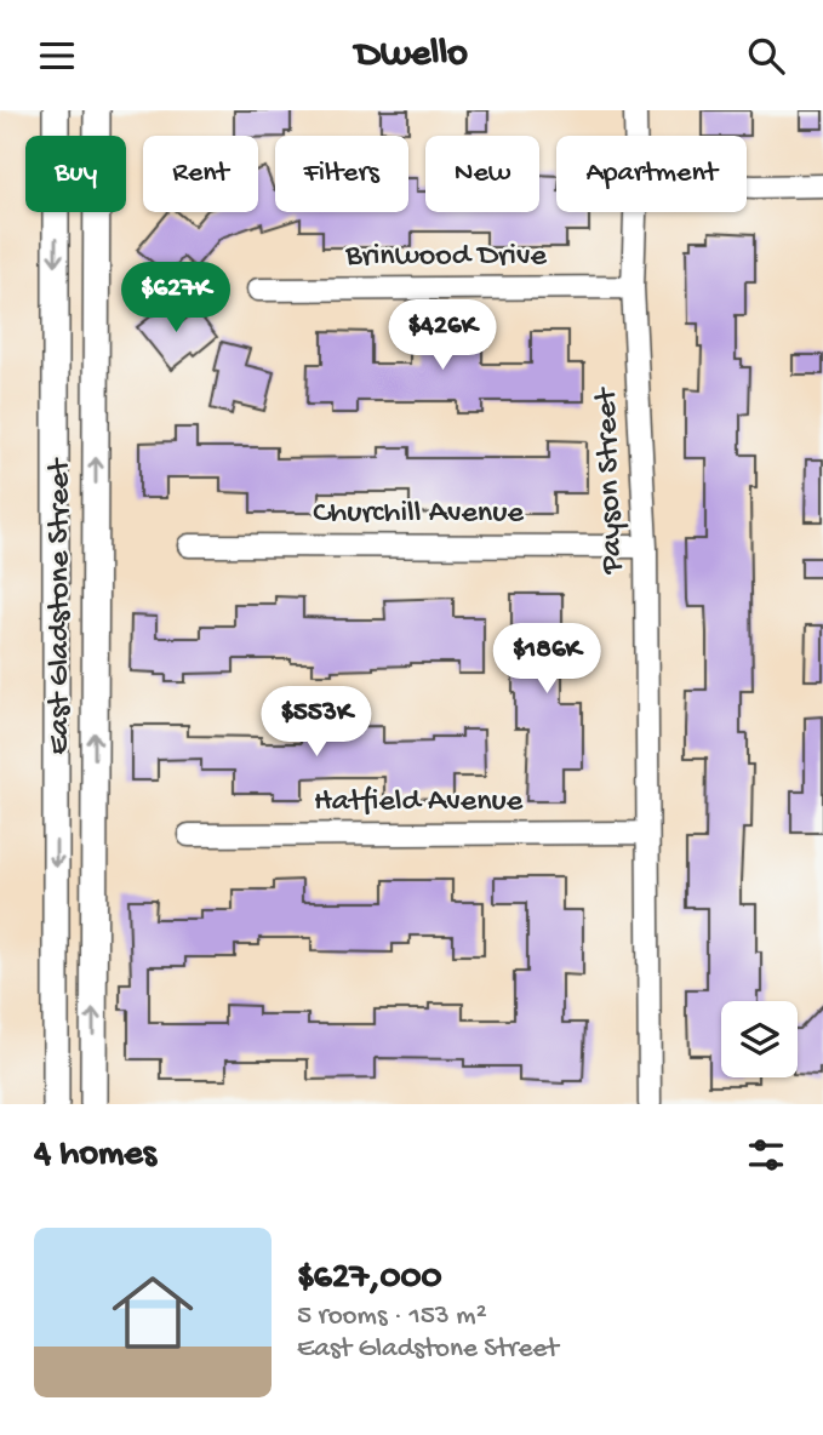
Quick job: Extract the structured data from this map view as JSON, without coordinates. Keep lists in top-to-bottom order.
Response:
{
  "streets": {
    "street": [
      "Brinwood Drive",
      "Payson Street",
      "Churchill Avenue",
      "East Gladstone Street",
      "Hatfield Avenue"
    ]
  },
  "crossings": [
    ["Brinwood Drive", "Payson Street"],
    ["Payson Street", "Churchill Avenue"],
    ["Payson Street", "Hatfield Avenue"]
  ],
  "page": {
    "header": "Dwello",
    "chip": [
      "Buy",
      "Rent",
      "Filters",
      "New",
      "Apartment"
    ],
    "price": [
      "$627K",
      "$426K",
      "$186K",
      "$553K"
    ],
    "heading": "4 homes",
    "list": [
      {
        "name": "$627,000",
        "note": "5 rooms · 153 m² · East Gladstone Street"
      }
    ]
  }
}
